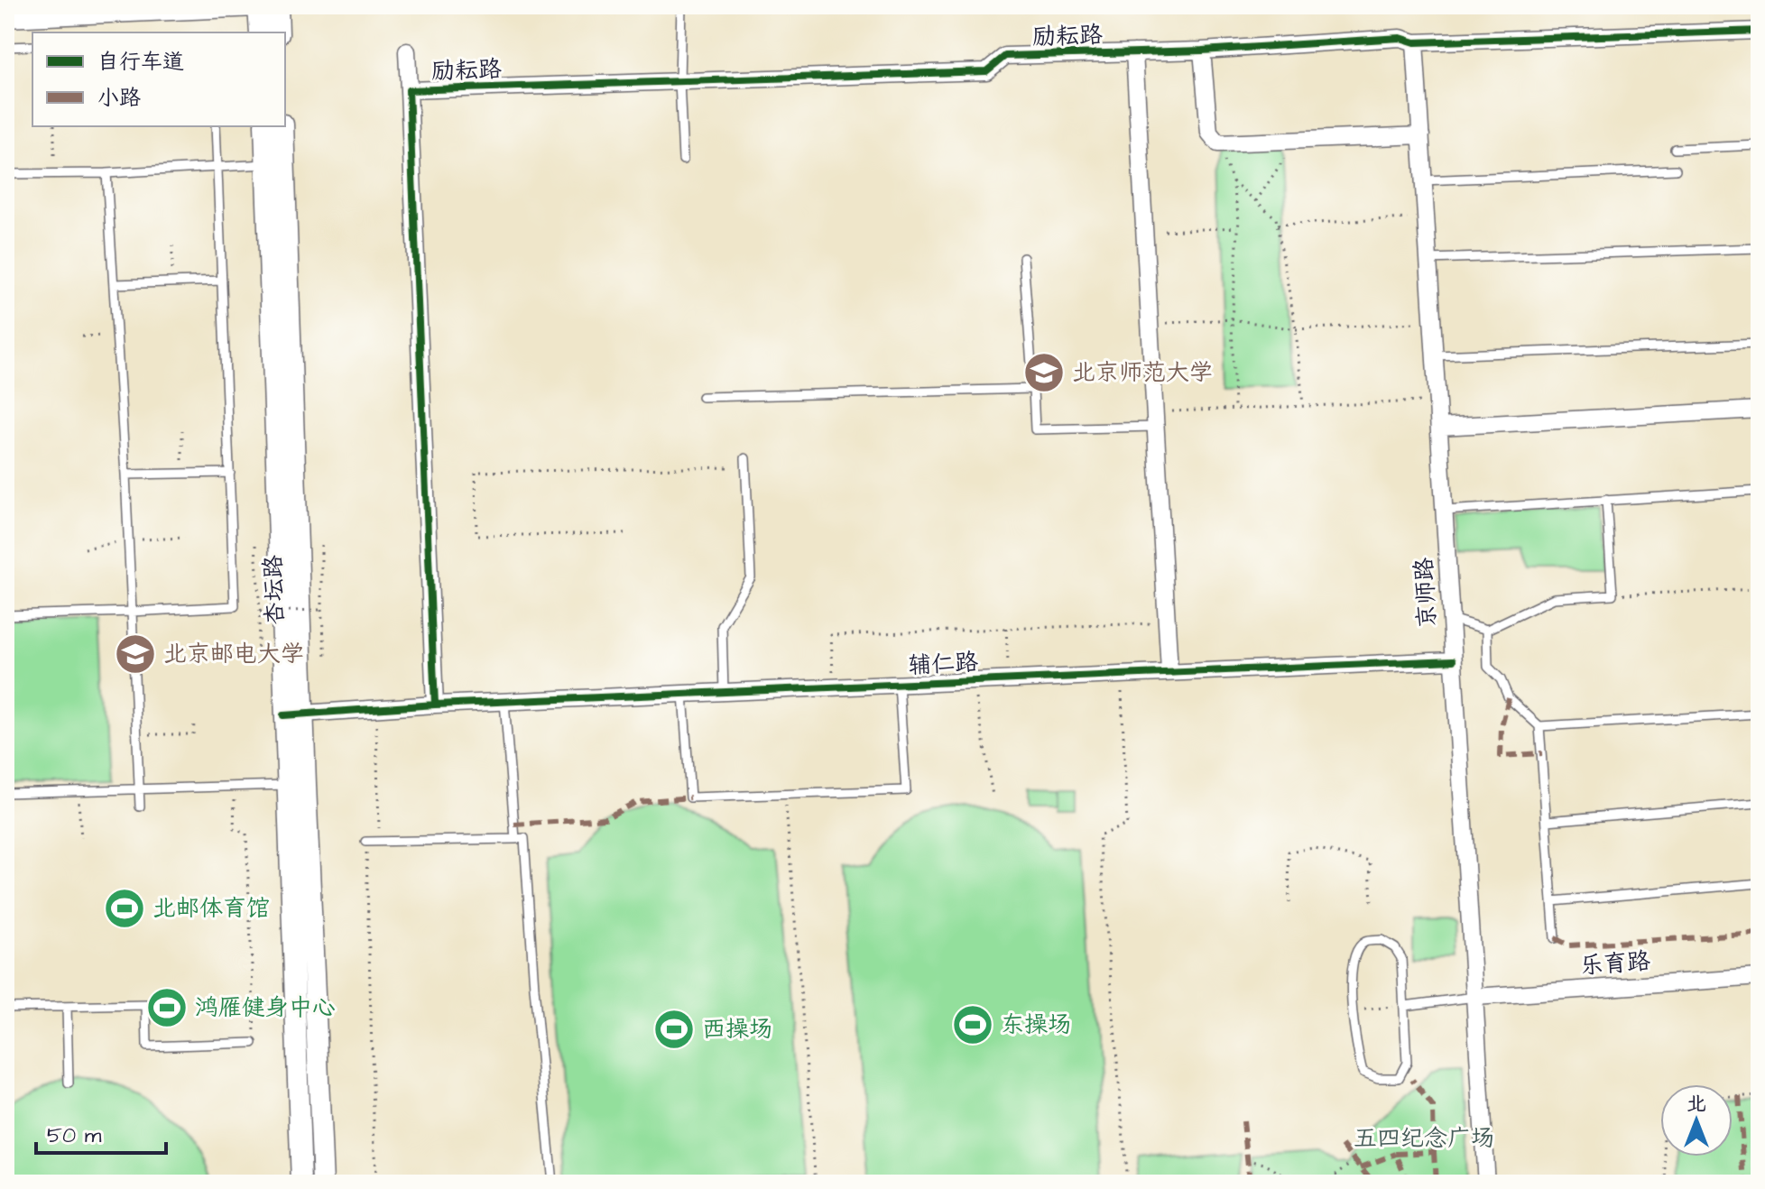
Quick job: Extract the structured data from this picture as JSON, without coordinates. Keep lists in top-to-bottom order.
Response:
{
  "streets": {
    "street": [
      "励耘路",
      "杏坛路",
      "京师路",
      "辅仁路",
      "乐育路"
    ]
  },
  "crossings": [
    ["励耘路", "京师路"],
    ["励耘路", "辅仁路"],
    ["杏坛路", "辅仁路"],
    ["京师路", "辅仁路"],
    ["京师路", "乐育路"]
  ],
  "parks": ["五四纪念广场"],
  "places": {
    "school or university": ["北京师范大学", "北京邮电大学"],
    "sports": [
      "北邮体育馆",
      "鸿雁健身中心",
      "东操场",
      "西操场"
    ]
  },
  "legend": ["自行车道", "小路"],
  "scale_bar": "50 m",
  "north": "top"
}
